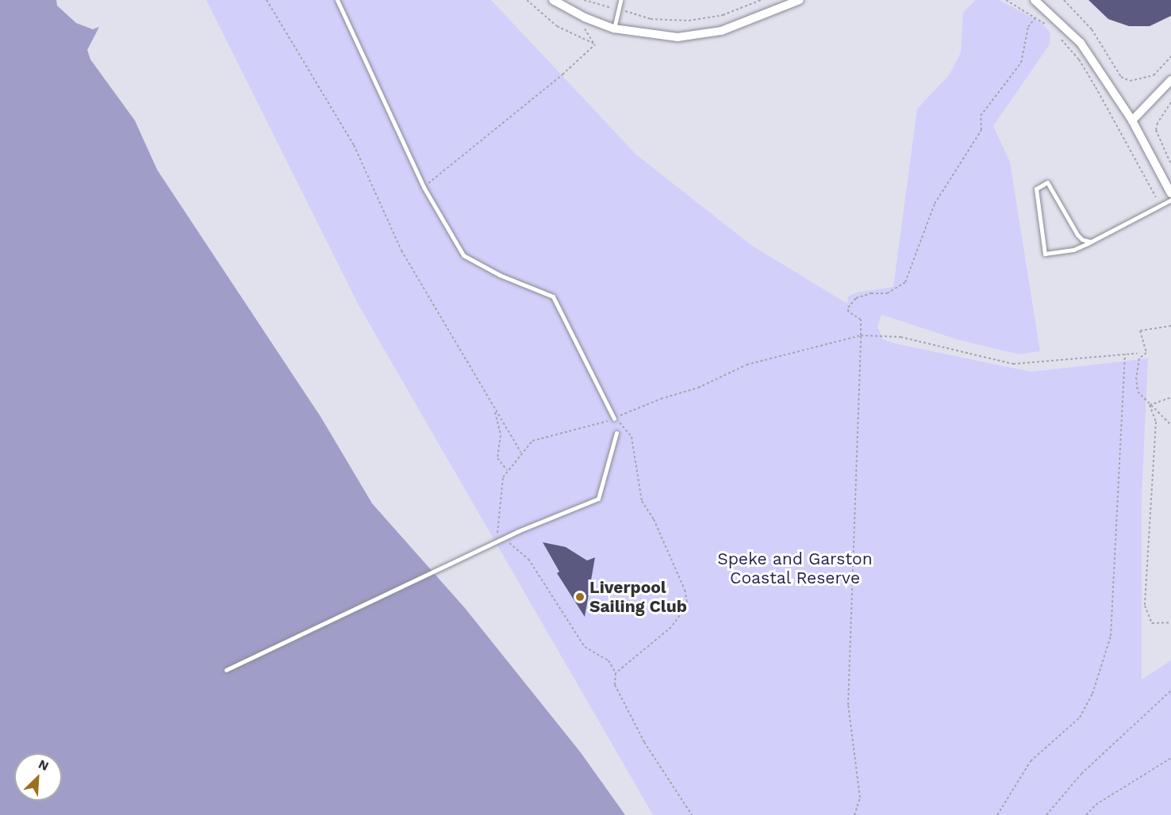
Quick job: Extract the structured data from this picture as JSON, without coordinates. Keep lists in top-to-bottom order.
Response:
{
  "parks": ["Speke and Garston Coastal Reserve"],
  "places": ["Liverpool Sailing Club"],
  "north": "top right"
}
